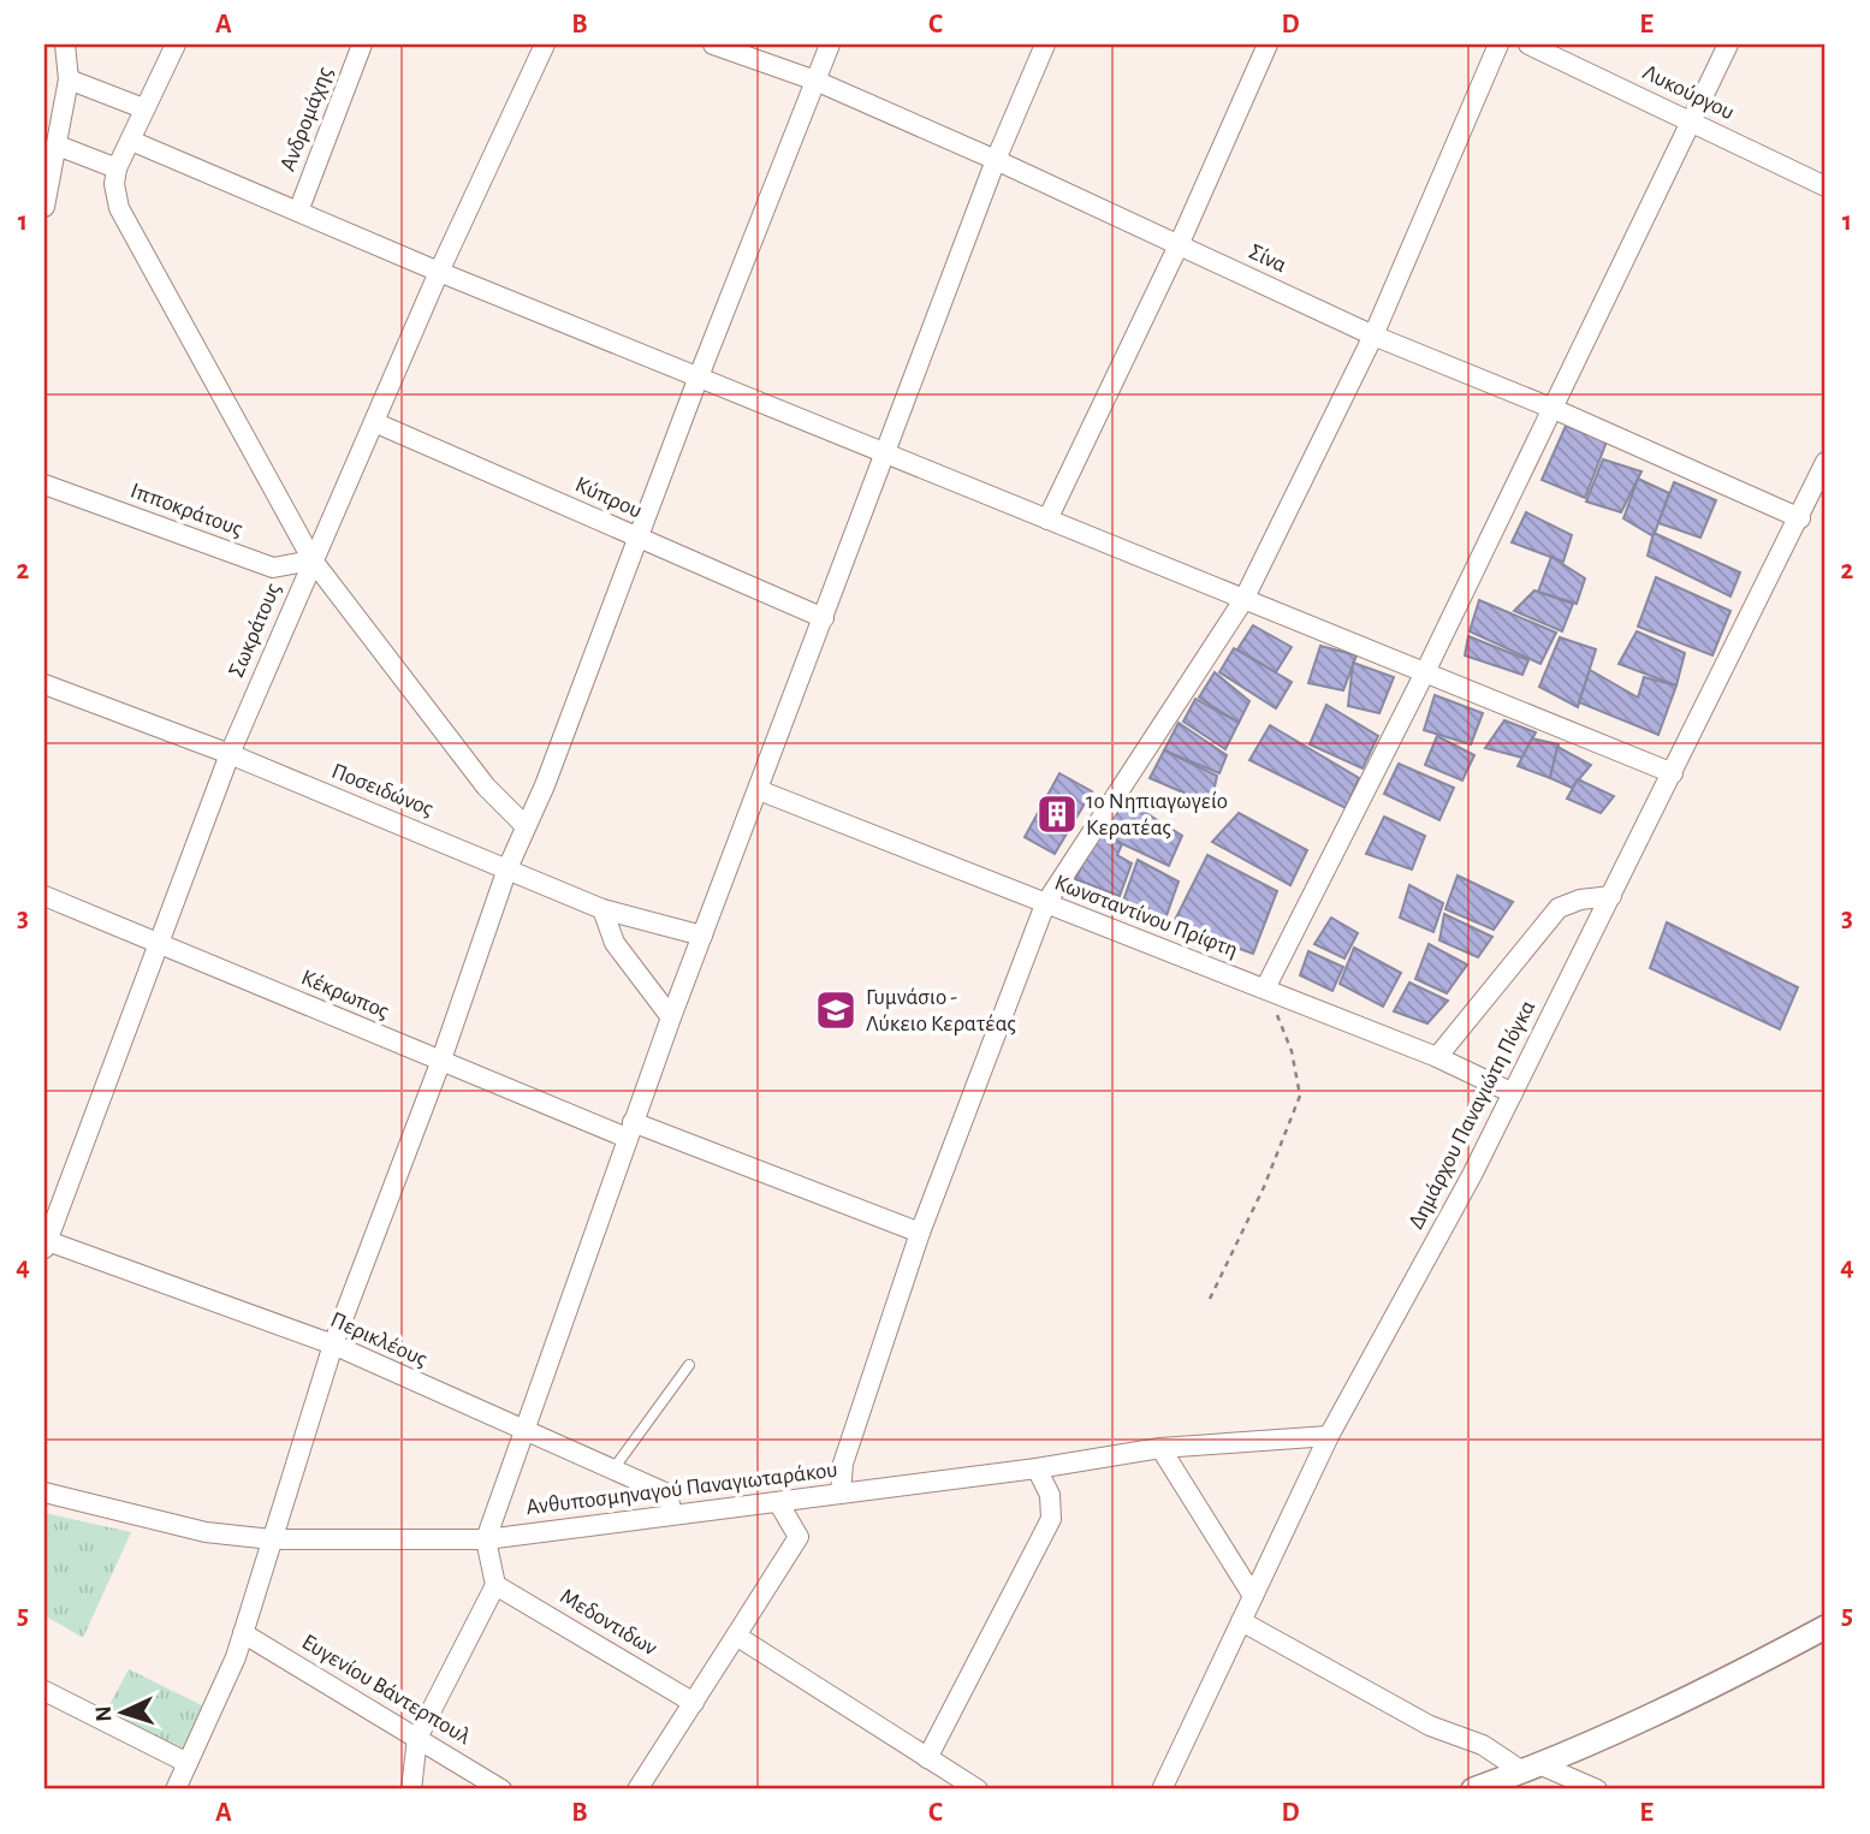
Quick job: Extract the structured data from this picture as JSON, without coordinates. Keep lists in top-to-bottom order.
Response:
{
  "streets": {
    "street": [
      "Λυκούργου",
      "Ανδρομάχης",
      "Σίνα",
      "Κύπρου",
      "Ιπποκράτους",
      "Σωκράτους",
      "Ποσειδώνος",
      "Κωνσταντίνου Πρίφτη",
      "Κέκρωπος",
      "Δημάρχου Παναγιώτη Πόγκα",
      "Περικλέους",
      "Ανθυποσμηναγού Παναγιωταράκου",
      "Μεδοντιδων",
      "Ευγενίου Βάντερπουλ"
    ]
  },
  "crossings": [
    ["Σίνα", "Δημάρχου Παναγιώτη Πόγκα"],
    ["Κύπρου", "Σωκράτους"],
    ["Ιπποκράτους", "Σωκράτους"],
    ["Σωκράτους", "Ποσειδώνος"],
    ["Σωκράτους", "Κέκρωπος"],
    ["Σωκράτους", "Περικλέους"],
    ["Κωνσταντίνου Πρίφτη", "Δημάρχου Παναγιώτη Πόγκα"],
    ["Δημάρχου Παναγιώτη Πόγκα", "Ανθυποσμηναγού Παναγιωταράκου"],
    ["Περικλέους", "Ανθυποσμηναγού Παναγιωταράκου"]
  ],
  "places": {
    "building": ["1ο Νηπιαγωγείο Κερατέας"],
    "school or university": ["Γυμνάσιο - Λύκειο Κερατέας"]
  },
  "north": "left",
  "grid": {
    "columns": [
      "A",
      "B",
      "C",
      "D",
      "E"
    ],
    "rows": [
      "1",
      "2",
      "3",
      "4",
      "5"
    ]
  }
}
